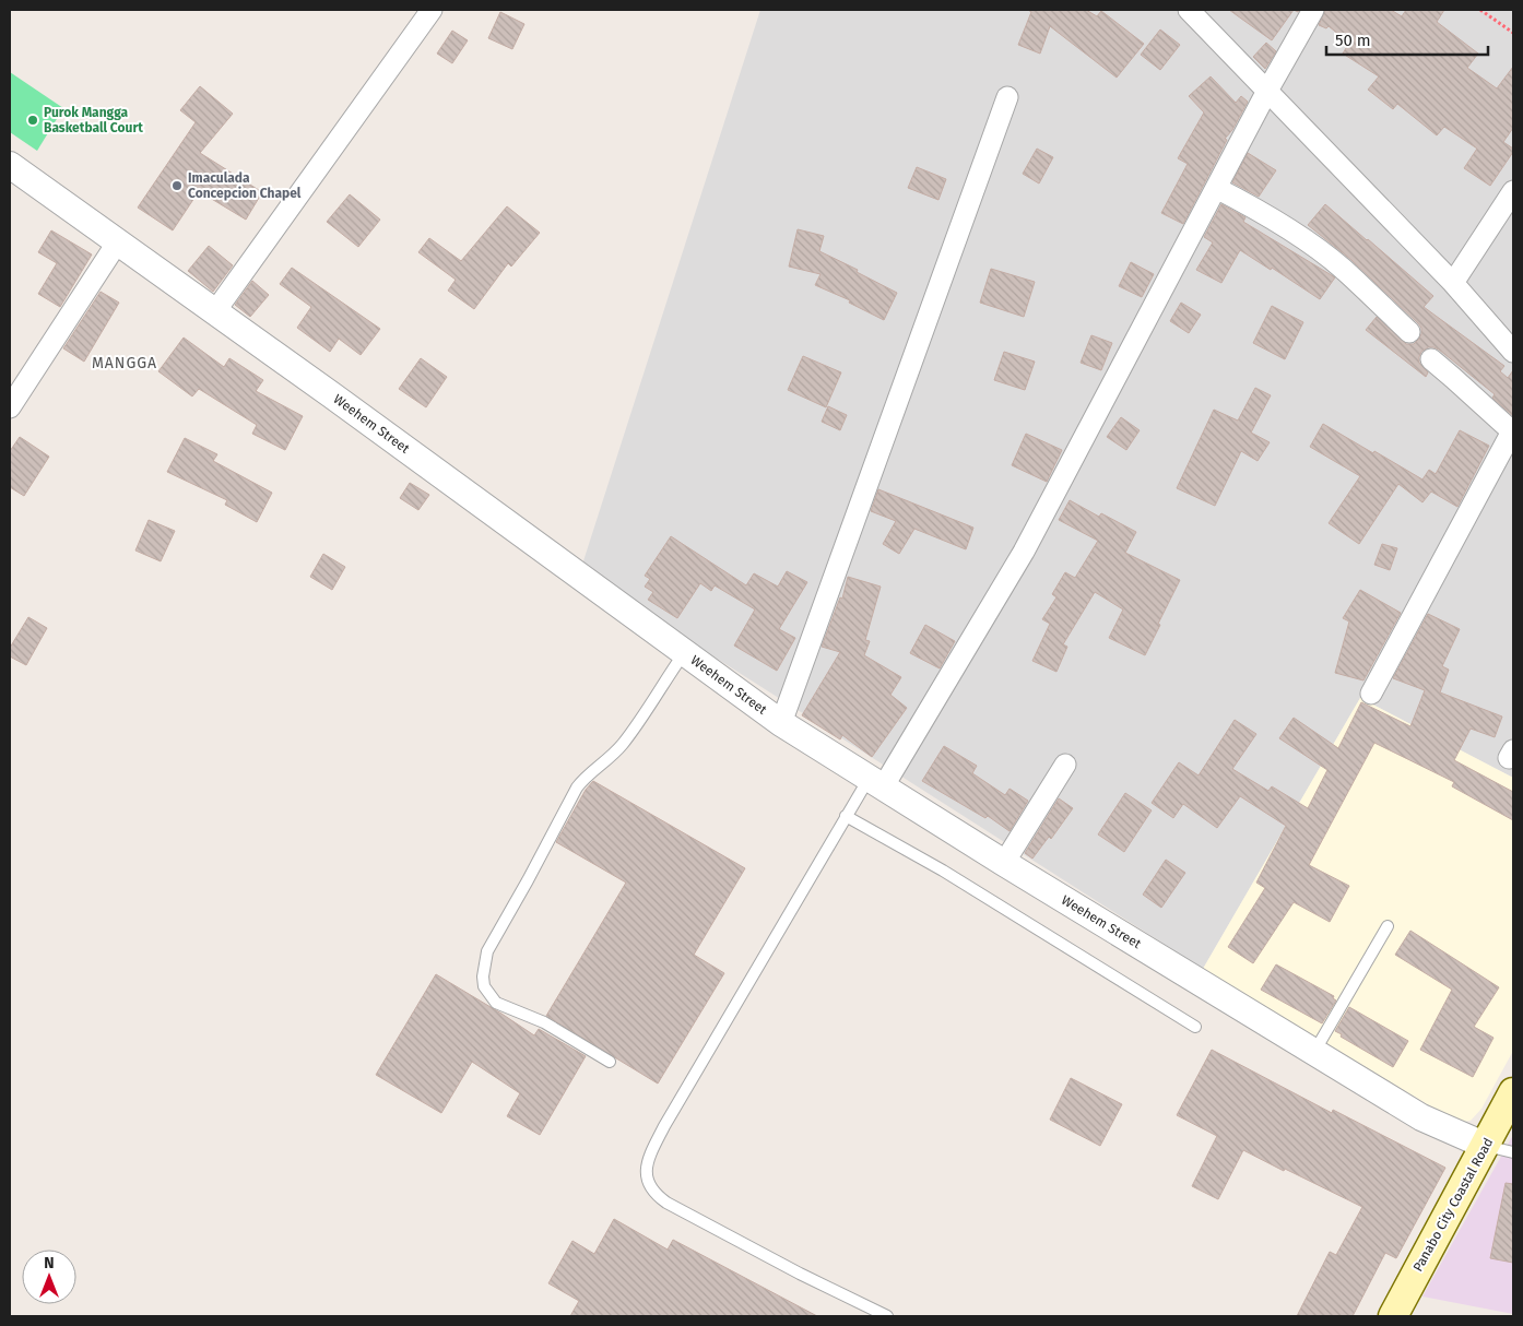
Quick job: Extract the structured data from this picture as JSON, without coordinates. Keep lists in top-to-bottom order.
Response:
{
  "streets": {
    "main road": ["Panabo City Coastal Road"],
    "street": ["Weehem Street"]
  },
  "crossings": [
    ["Weehem Street", "Panabo City Coastal Road"]
  ],
  "districts": ["MANGGA"],
  "places": ["Purok Mangga Basketball Court", "Imaculada Concepcion Chapel"],
  "scale_bar": "50 m",
  "north": "top"
}
